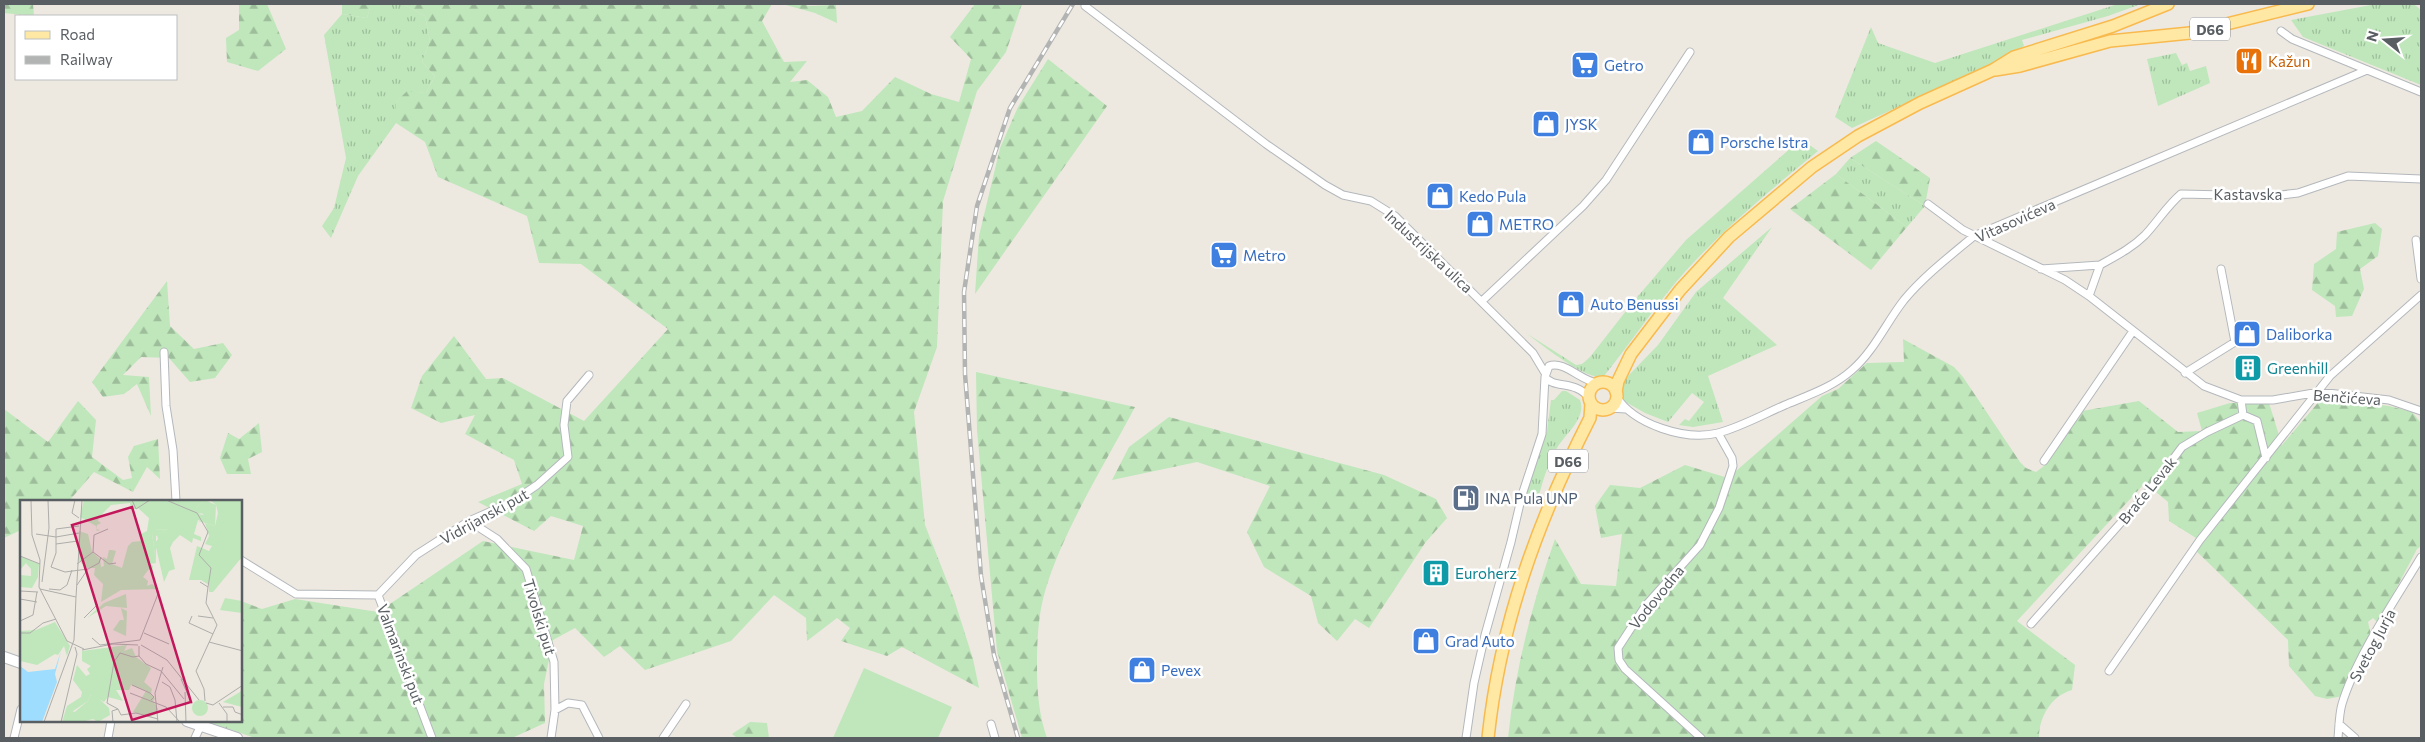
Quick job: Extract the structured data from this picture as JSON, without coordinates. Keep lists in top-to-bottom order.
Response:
{
  "streets": {
    "main road": ["D66"],
    "street": [
      "Kastavska",
      "Vitasovićeva",
      "Industrijska ulica",
      "Benčićeva",
      "Braće Levak",
      "Vidrijanski put",
      "Vodovodna",
      "Tivolski put",
      "Svetog Jurja",
      "Valmarinski put"
    ]
  },
  "crossings": [
    ["D66", "Vitasovićeva"],
    ["D66", "Industrijska ulica"],
    ["Vitasovićeva", "Industrijska ulica"],
    ["Vitasovićeva", "Benčićeva"],
    ["Vitasovićeva", "Vodovodna"],
    ["Vidrijanski put", "Tivolski put"],
    ["Vidrijanski put", "Valmarinski put"]
  ],
  "places": {
    "restaurant": ["Kažun"],
    "supermarket": ["Getro", "Metro"],
    "shop": [
      "JYSK",
      "Porsche Istra",
      "Kedo Pula",
      "METRO",
      "Auto Benussi",
      "Daliborka",
      "Grad Auto",
      "Pevex"
    ],
    "building": ["Greenhill", "Euroherz"],
    "fuel station": ["INA Pula UNP"]
  },
  "legend": ["Road", "Railway"],
  "north": "left"
}
